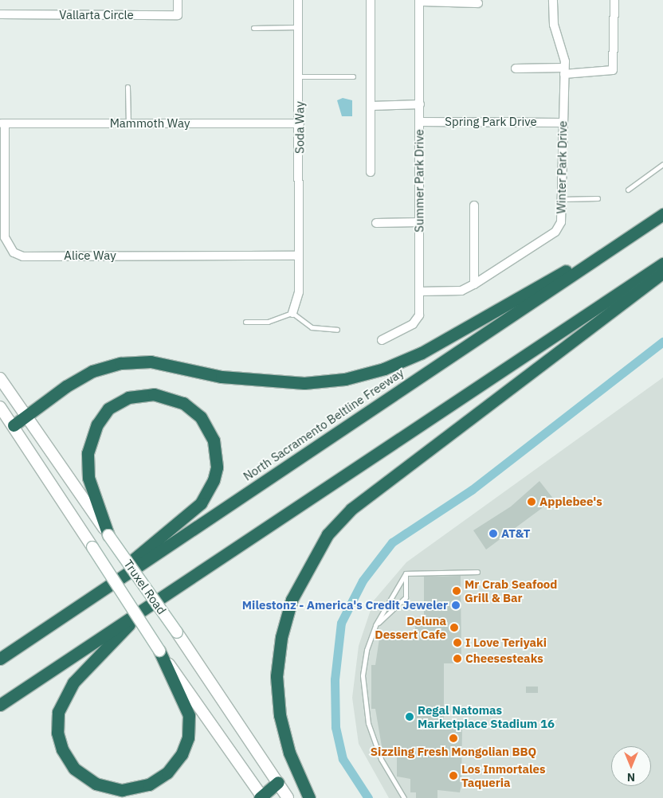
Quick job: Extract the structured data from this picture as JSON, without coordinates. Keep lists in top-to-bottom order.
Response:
{
  "streets": {
    "highway": ["North Sacramento Beltline Freeway"],
    "main road": ["Truxel Road"],
    "street": [
      "Vallarta Circle",
      "Spring Park Drive",
      "Mammoth Way",
      "Soda Way",
      "Winter Park Drive",
      "Summer Park Drive",
      "Alice Way"
    ]
  },
  "crossings": [
    ["Spring Park Drive", "Winter Park Drive"],
    ["Spring Park Drive", "Summer Park Drive"],
    ["Mammoth Way", "Soda Way"],
    ["Mammoth Way", "Alice Way"],
    ["Soda Way", "Alice Way"],
    ["Winter Park Drive", "Summer Park Drive"]
  ],
  "places": [
    "Applebee's",
    "AT&T",
    "Mr Crab Seafood Grill & Bar",
    "Milestonz - America's Credit Jeweler",
    "Deluna Dessert Cafe",
    "I Love Teriyaki",
    "Cheesesteaks",
    "Regal Natomas Marketplace Stadium 16",
    "Sizzling Fresh Mongolian BBQ",
    "Los Inmortales Taqueria"
  ],
  "north": "bottom"
}
